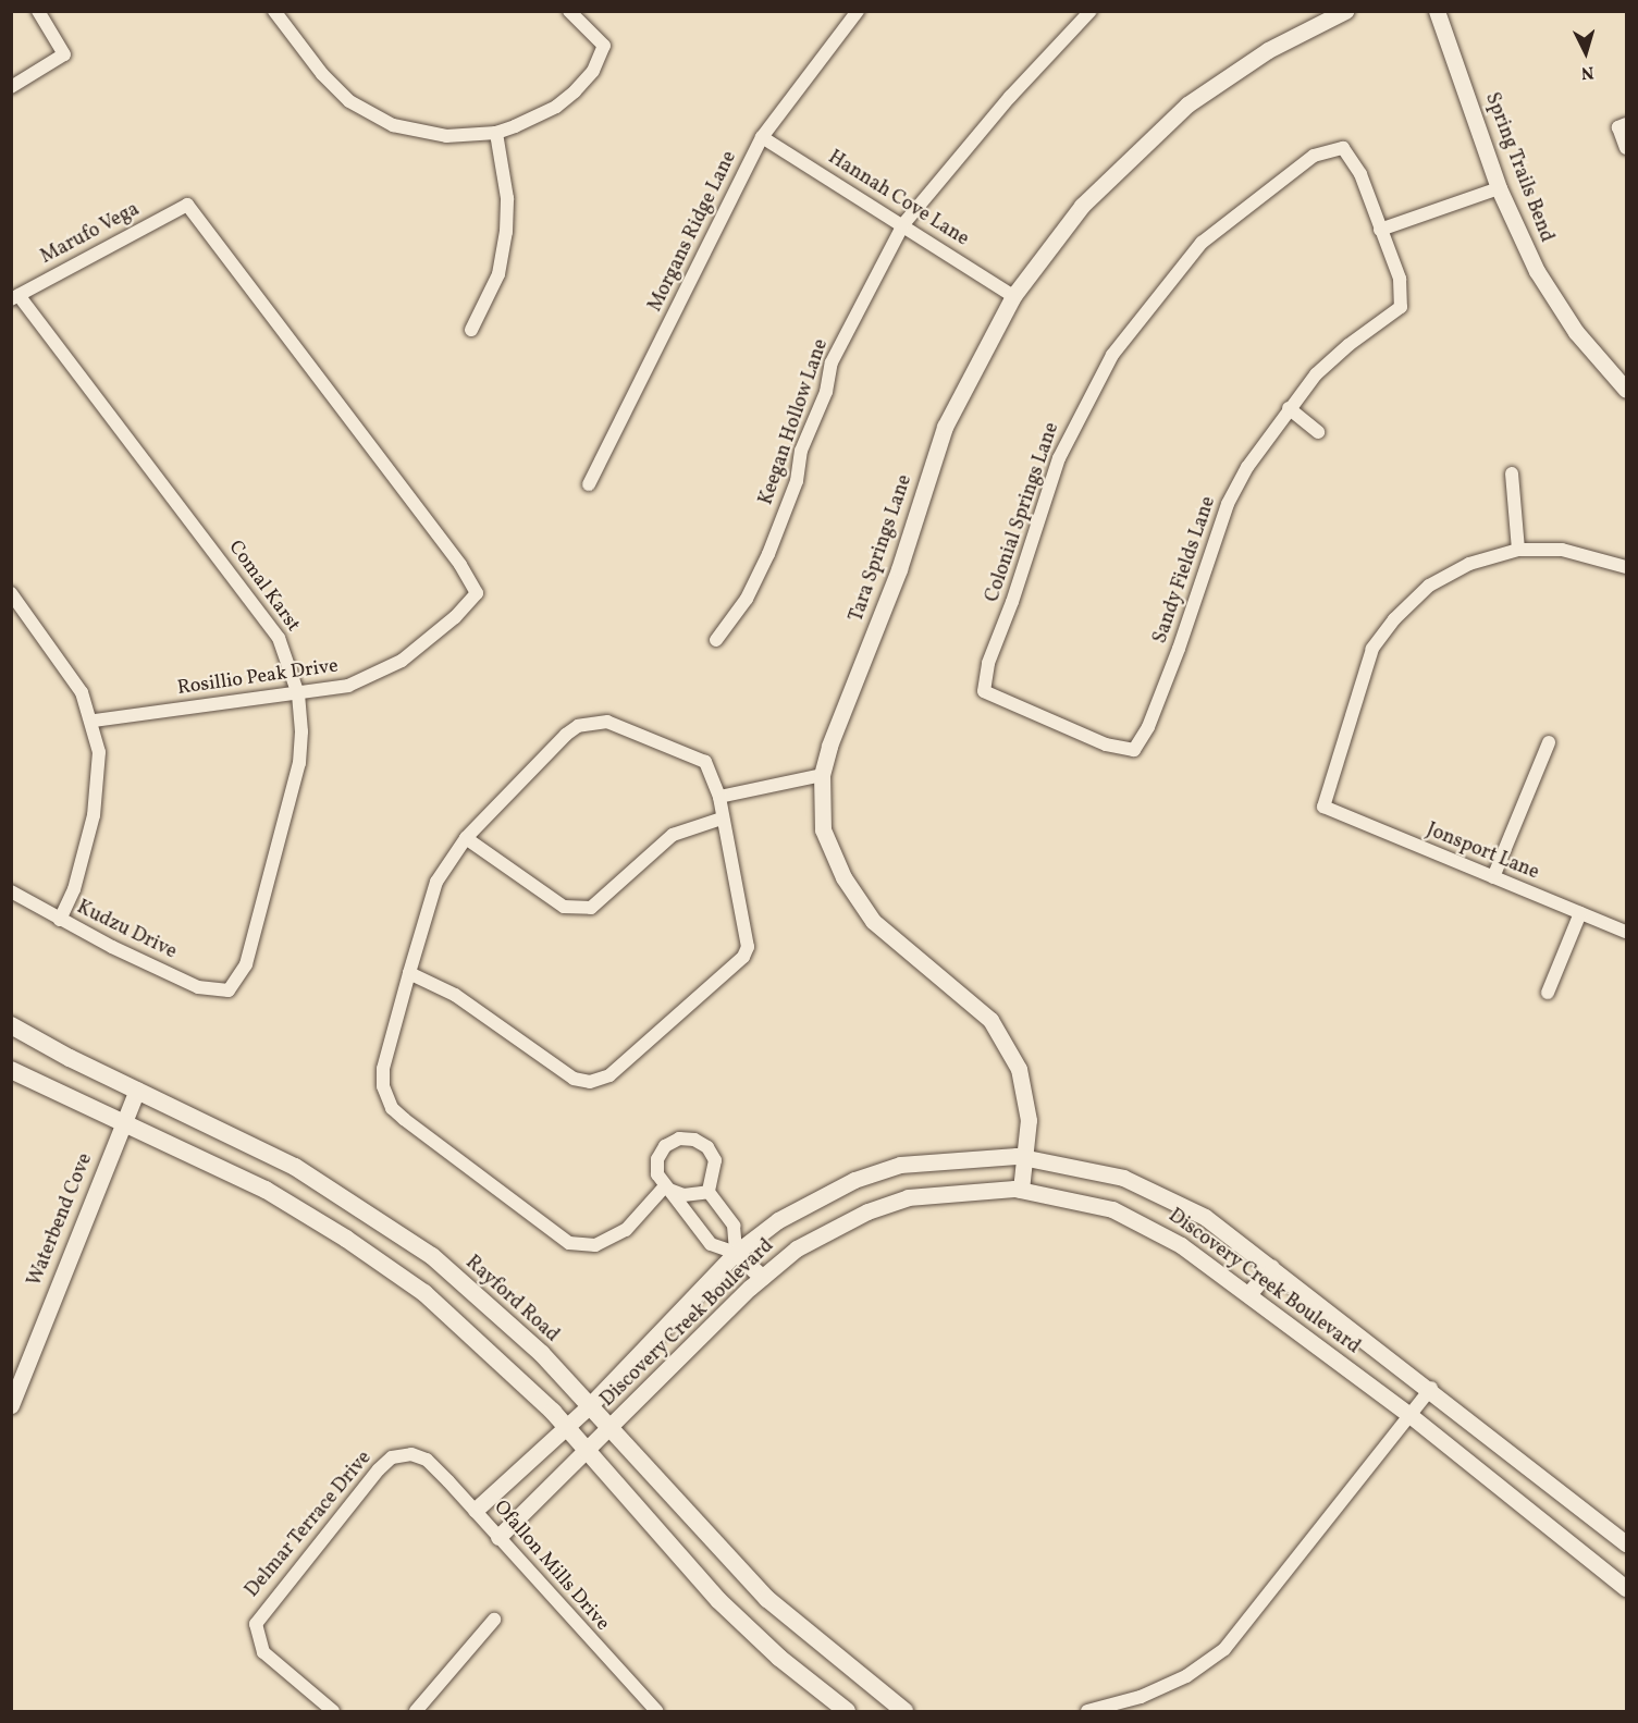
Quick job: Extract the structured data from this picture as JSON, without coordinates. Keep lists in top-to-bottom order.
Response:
{
  "streets": {
    "main road": ["Rayford Road"],
    "street": [
      "Spring Trails Bend",
      "Hannah Cove Lane",
      "Morgans Ridge Lane",
      "Marufo Vega",
      "Keegan Hollow Lane",
      "Colonial Springs Lane",
      "Tara Springs Lane",
      "Sandy Fields Lane",
      "Comal Karst",
      "Rosillio Peak Drive",
      "Jonsport Lane",
      "Kudzu Drive",
      "Waterbend Cove",
      "Discovery Creek Boulevard",
      "Delmar Terrace Drive",
      "Ofallon Mills Drive"
    ]
  },
  "crossings": [
    ["Hannah Cove Lane", "Morgans Ridge Lane"],
    ["Hannah Cove Lane", "Keegan Hollow Lane"],
    ["Hannah Cove Lane", "Tara Springs Lane"],
    ["Marufo Vega", "Comal Karst"],
    ["Marufo Vega", "Rosillio Peak Drive"],
    ["Colonial Springs Lane", "Sandy Fields Lane"],
    ["Tara Springs Lane", "Discovery Creek Boulevard"],
    ["Comal Karst", "Rosillio Peak Drive"],
    ["Comal Karst", "Kudzu Drive"],
    ["Waterbend Cove", "Rayford Road"],
    ["Discovery Creek Boulevard", "Rayford Road"],
    ["Discovery Creek Boulevard", "Ofallon Mills Drive"],
    ["Delmar Terrace Drive", "Ofallon Mills Drive"]
  ],
  "north": "bottom"
}
